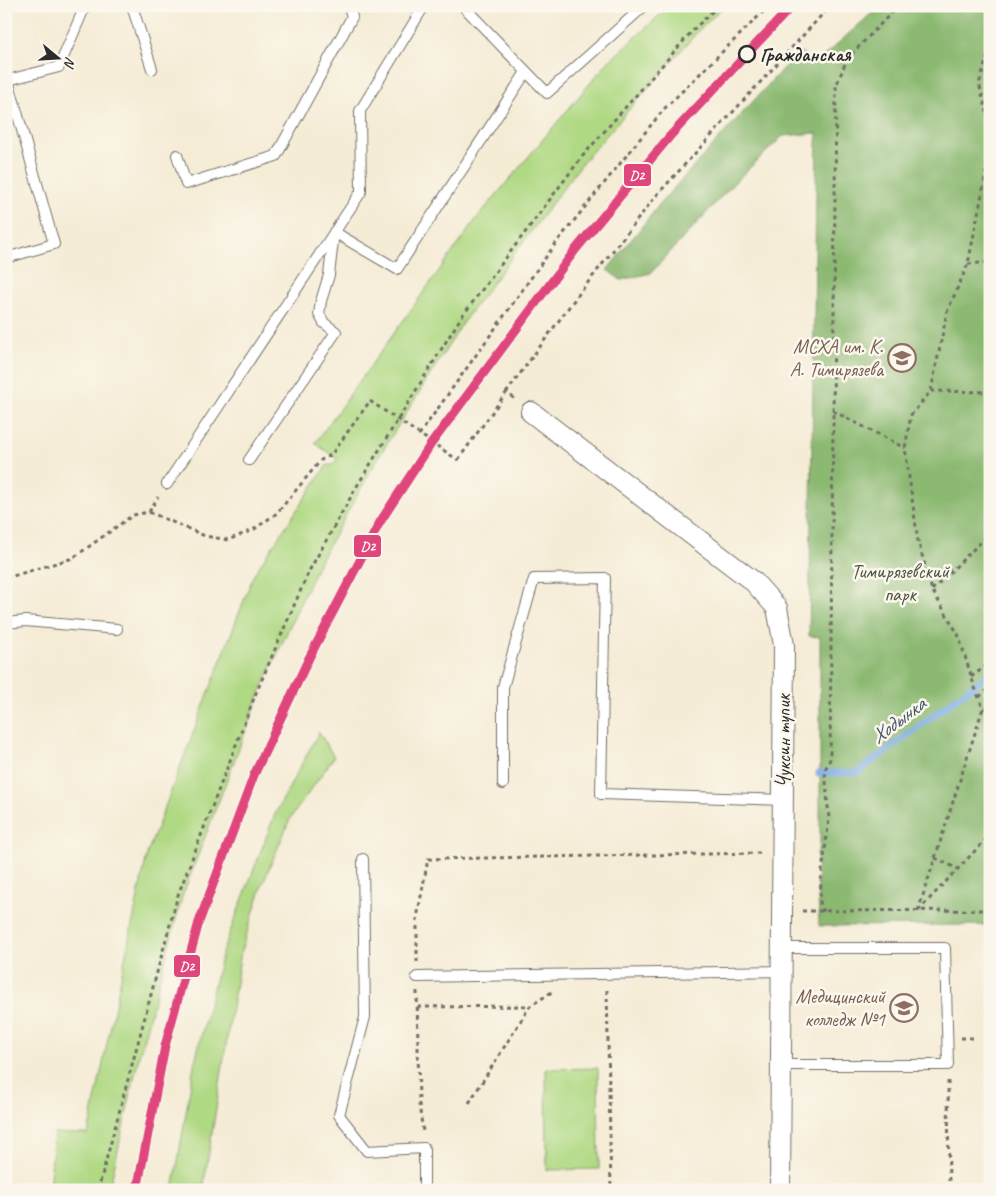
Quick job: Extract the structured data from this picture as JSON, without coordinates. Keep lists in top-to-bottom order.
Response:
{
  "streets": {
    "street": ["Чуксин тупик"]
  },
  "water": ["Ходынка"],
  "parks": ["Тимирязевский парк"],
  "places": {
    "other": ["Гражданская"],
    "school or university": ["МСХА им. К. А. Тимирязева", "Медицинский колледж №1"]
  },
  "lines": ["transit line D2"],
  "north": "right"
}
